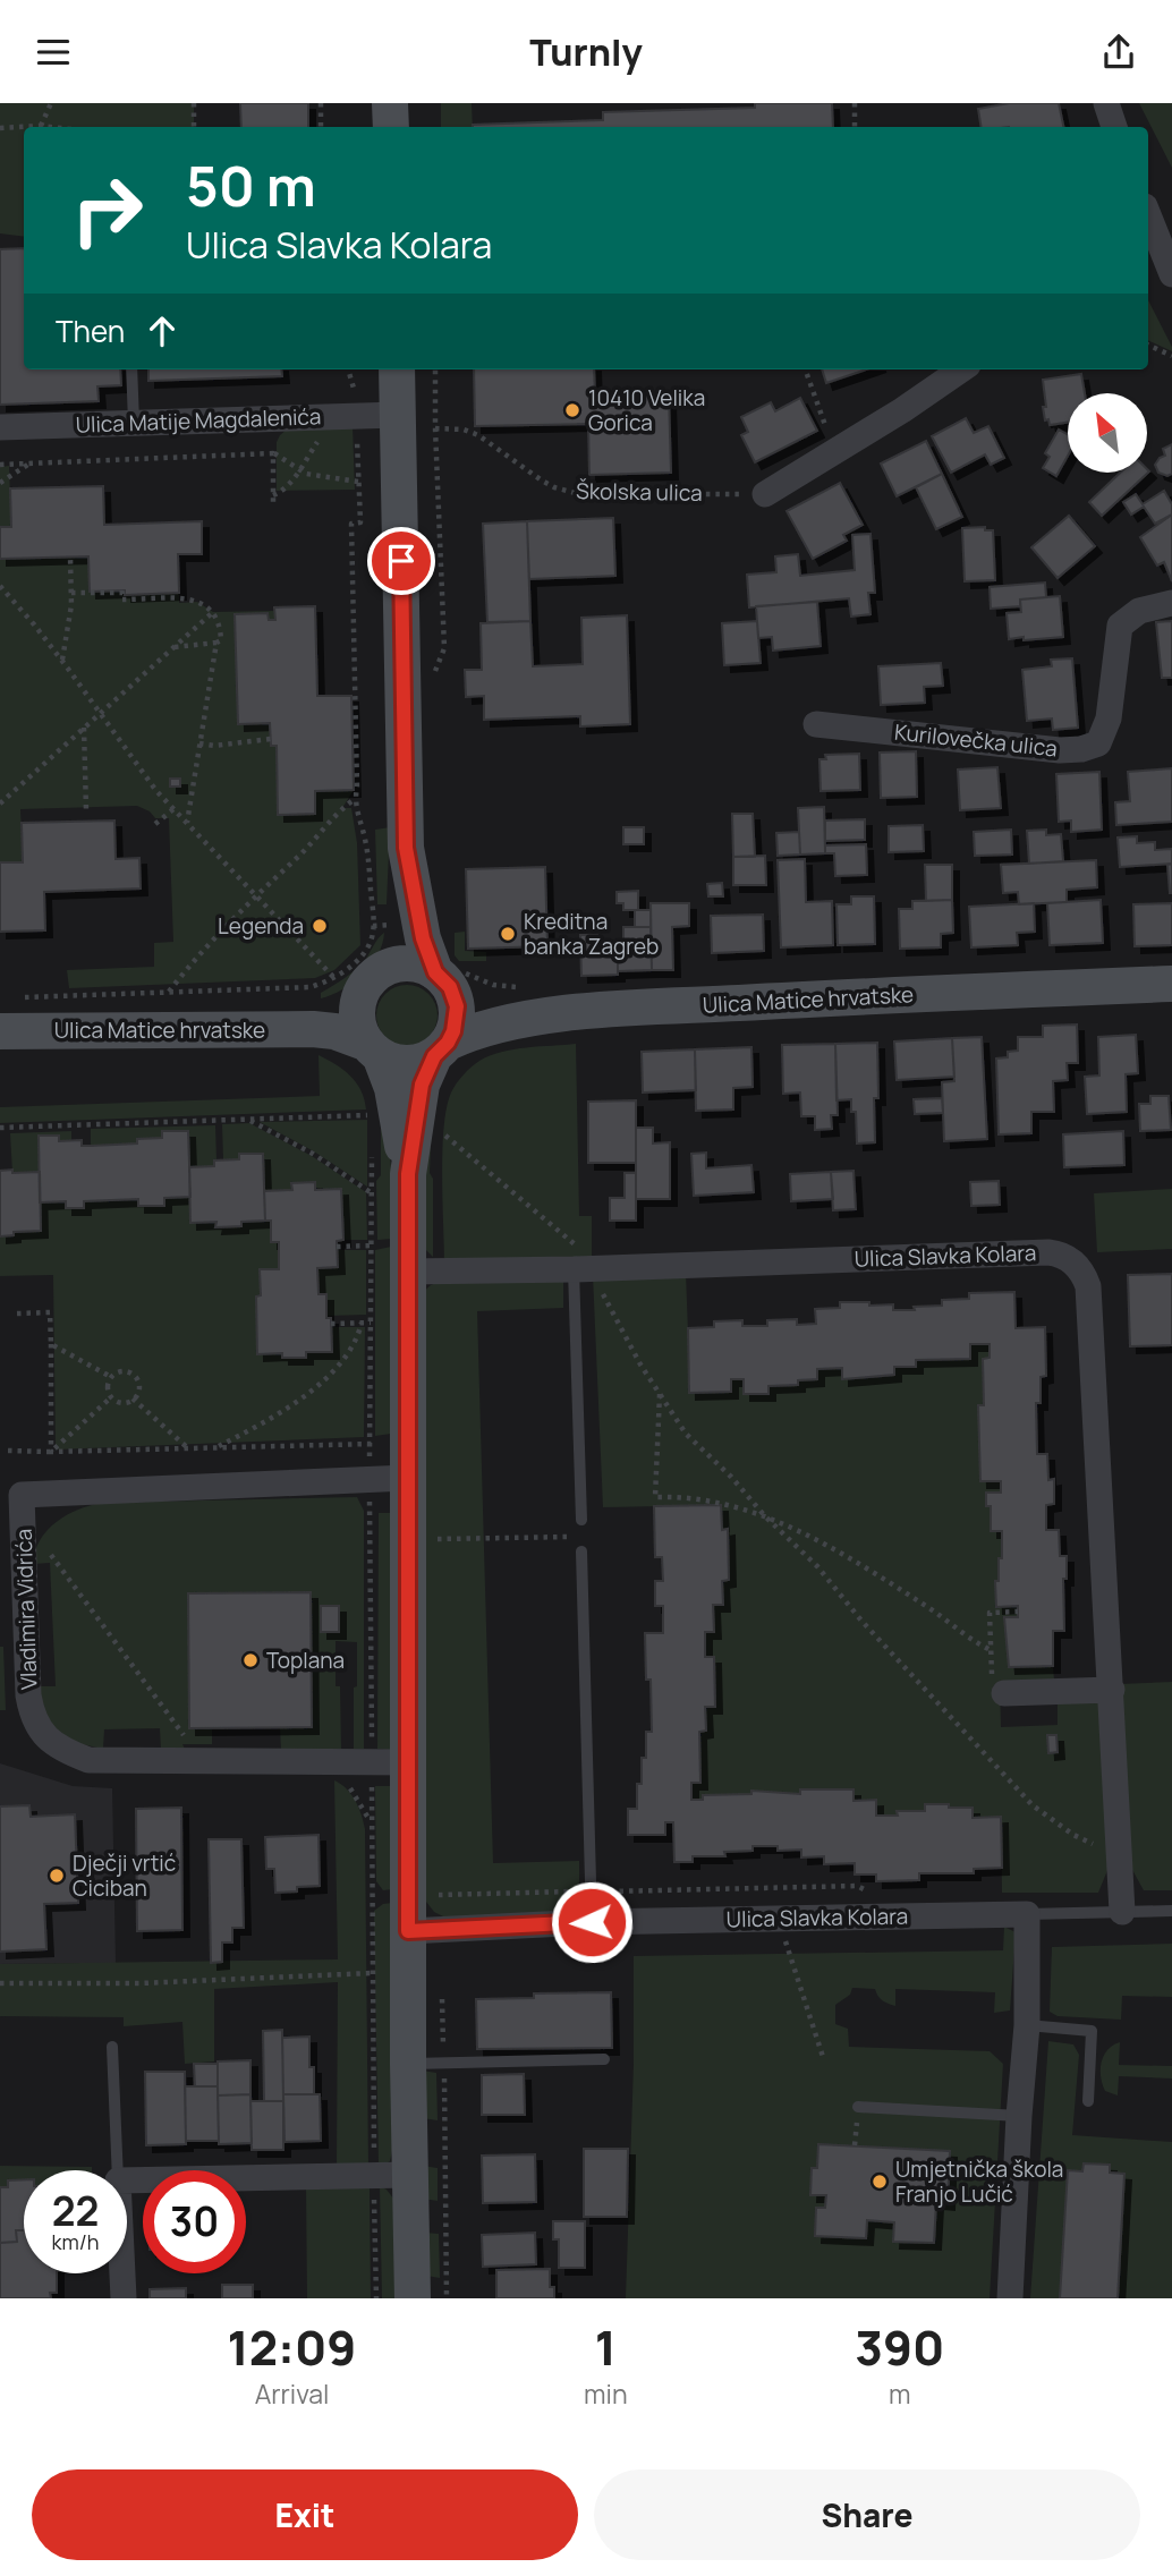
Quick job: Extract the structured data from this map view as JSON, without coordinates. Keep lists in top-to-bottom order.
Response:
{
  "streets": {
    "main road": ["Ulica Matice hrvatske"],
    "street": [
      "Ulica Matije Magdalenića",
      "Kurilovečka ulica",
      "Ulica Slavka Kolara",
      "Vladimira Vidrića"
    ],
    "path": ["Školska ulica"]
  },
  "places": [
    "10410 Velika Gorica",
    "Legenda",
    "Kreditna banka Zagreb",
    "Toplana",
    "Dječji vrtić Ciciban",
    "Umjetnička škola Franjo Lučić"
  ],
  "north": "top left",
  "page": {
    "header": "Turnly",
    "turn": ["50 m", "Ulica Slavka Kolara"],
    "then": "Then",
    "speed": "22 km/h",
    "limit": "30",
    "eta": [
      "12:09",
      "Arrival",
      "1",
      "min",
      "390",
      "m"
    ],
    "buttons": ["Exit", "Share"]
  }
}
